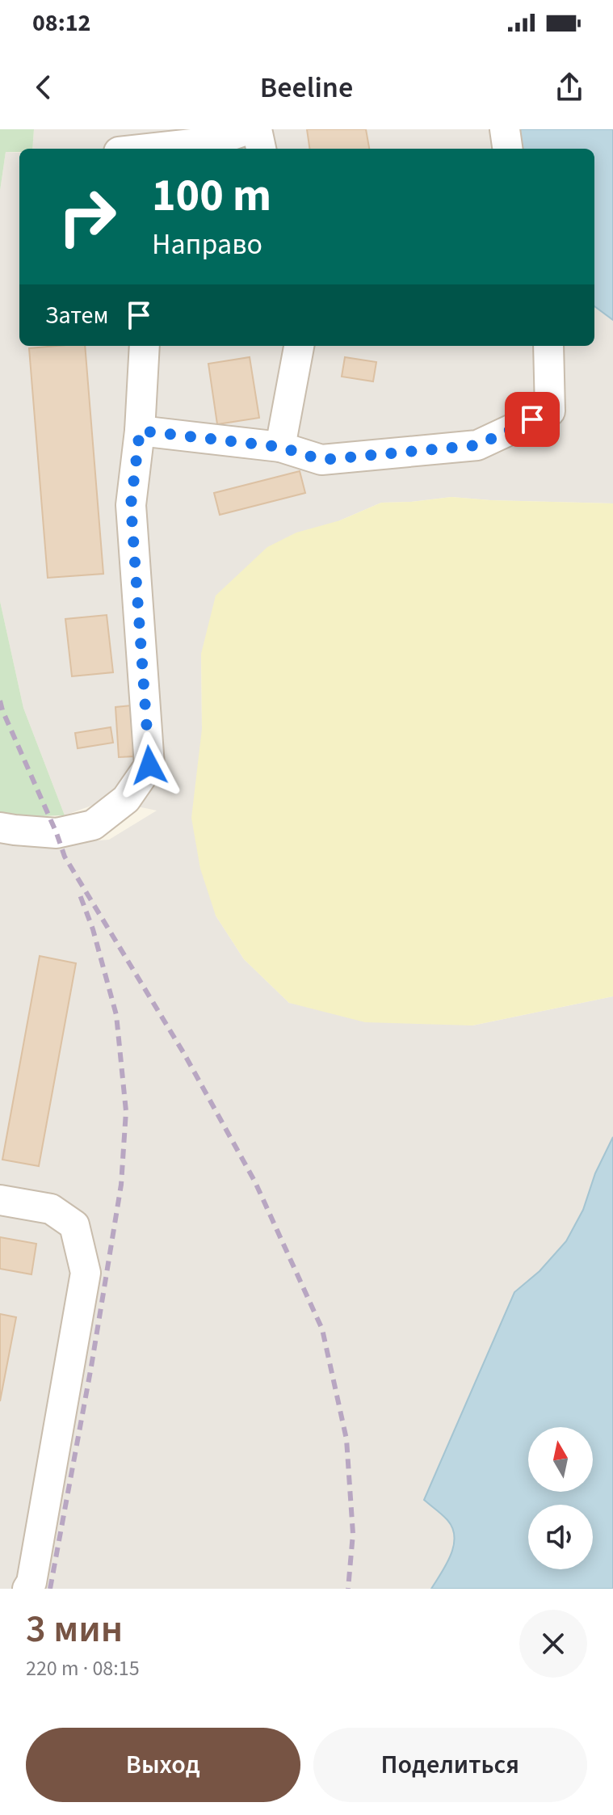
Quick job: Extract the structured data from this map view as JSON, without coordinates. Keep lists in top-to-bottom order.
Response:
{
  "north": "top",
  "page": {
    "status": "08:12",
    "header": "Beeline",
    "turn": ["100 m", "Направо"],
    "then": "Затем",
    "heading": ["3 мин", "220 m · 08:15"],
    "buttons": ["Выход", "Поделиться"]
  }
}
